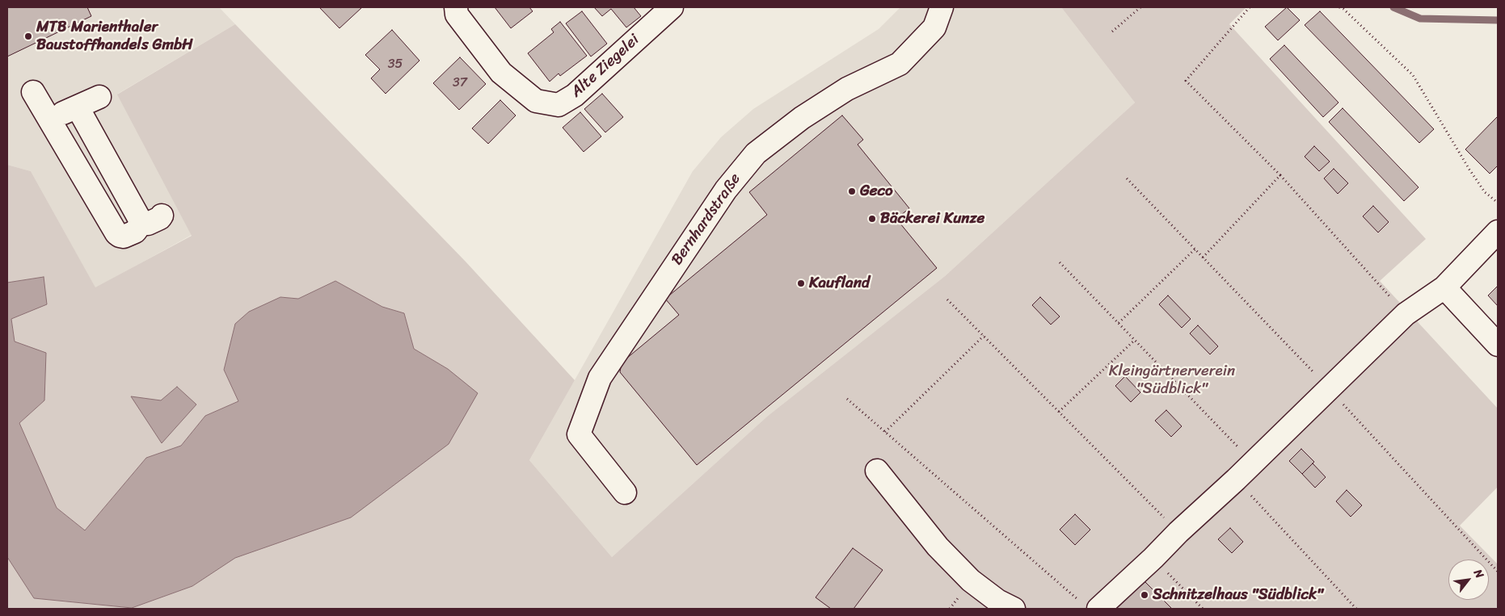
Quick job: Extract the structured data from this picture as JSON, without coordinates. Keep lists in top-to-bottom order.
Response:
{
  "streets": {
    "street": ["Alte Ziegelei", "Bernhardstraße"]
  },
  "parks": ["Kleingärtnerverein \"Südblick\""],
  "places": [
    "MTB Marienthaler Baustoffhandels GmbH",
    "Geco",
    "Bäckerei Kunze",
    "Kaufland",
    "Schnitzelhaus \"Südblick\""
  ],
  "house_numbers": ["35", "37"],
  "north": "top right"
}
